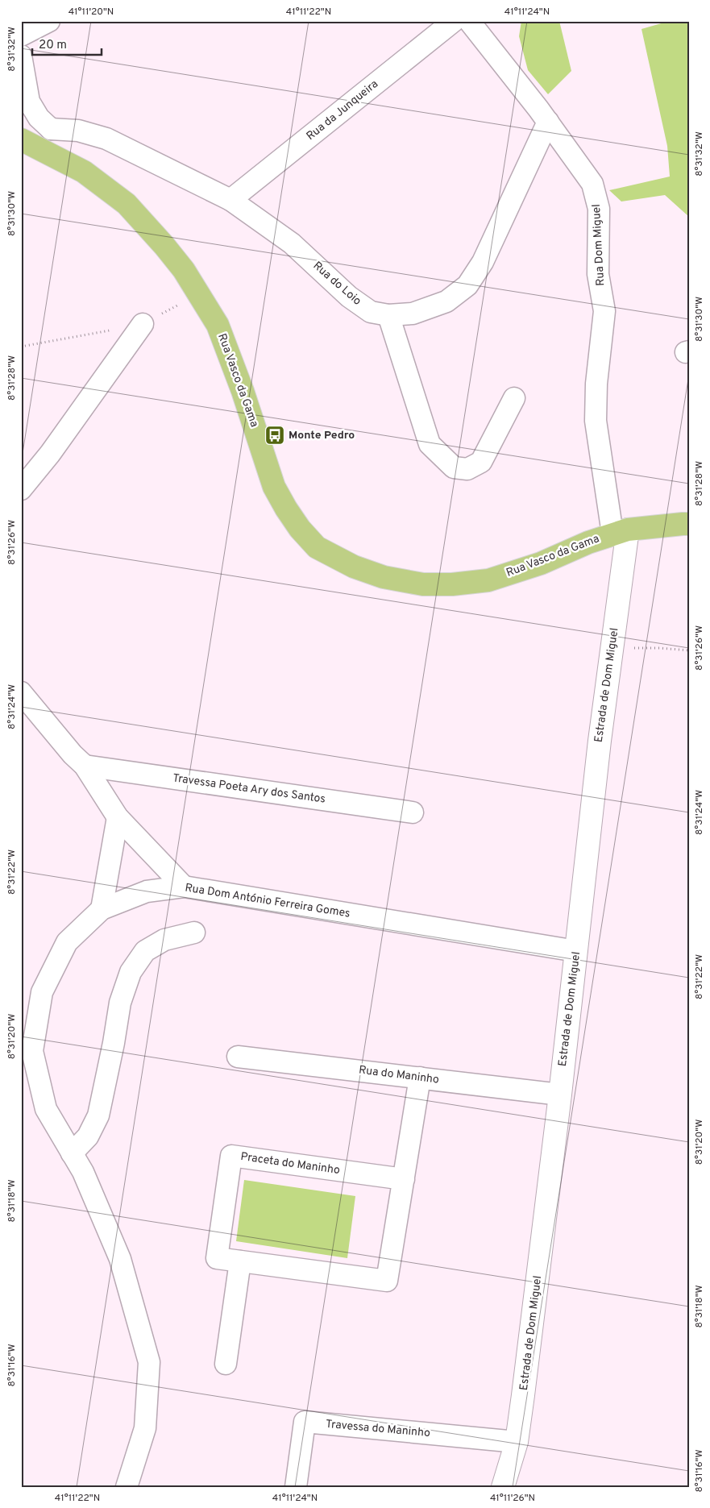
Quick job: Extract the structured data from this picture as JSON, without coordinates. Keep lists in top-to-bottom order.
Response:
{
  "streets": {
    "main road": ["Rua Vasco da Gama"],
    "street": [
      "Rua da Junqueira",
      "Rua Dom Miguel",
      "Rua do Loio",
      "Estrada de Dom Miguel",
      "Travessa Poeta Ary dos Santos",
      "Rua Dom António Ferreira Gomes",
      "Rua do Maninho",
      "Praceta do Maninho",
      "Travessa do Maninho"
    ]
  },
  "crossings": [
    ["Rua da Junqueira", "Rua do Loio"],
    ["Rua Dom Miguel", "Rua do Loio"],
    ["Rua Dom Miguel", "Rua Vasco da Gama"],
    ["Rua Dom Miguel", "Estrada de Dom Miguel"],
    ["Rua Vasco da Gama", "Estrada de Dom Miguel"],
    ["Estrada de Dom Miguel", "Rua Dom António Ferreira Gomes"],
    ["Estrada de Dom Miguel", "Rua do Maninho"],
    ["Estrada de Dom Miguel", "Travessa do Maninho"],
    ["Rua do Maninho", "Praceta do Maninho"]
  ],
  "places": {
    "bus stop": ["Monte Pedro"]
  },
  "scale_bar": "20 m",
  "coordinates": [
    "41°11'20\"N",
    "41°11'22\"N",
    "41°11'24\"N",
    "8°31'32\"W",
    "8°31'30\"W",
    "8°31'28\"W",
    "8°31'26\"W",
    "8°31'24\"W",
    "8°31'22\"W",
    "8°31'20\"W",
    "8°31'18\"W",
    "8°31'16\"W",
    "41°11'26\"N"
  ]
}
